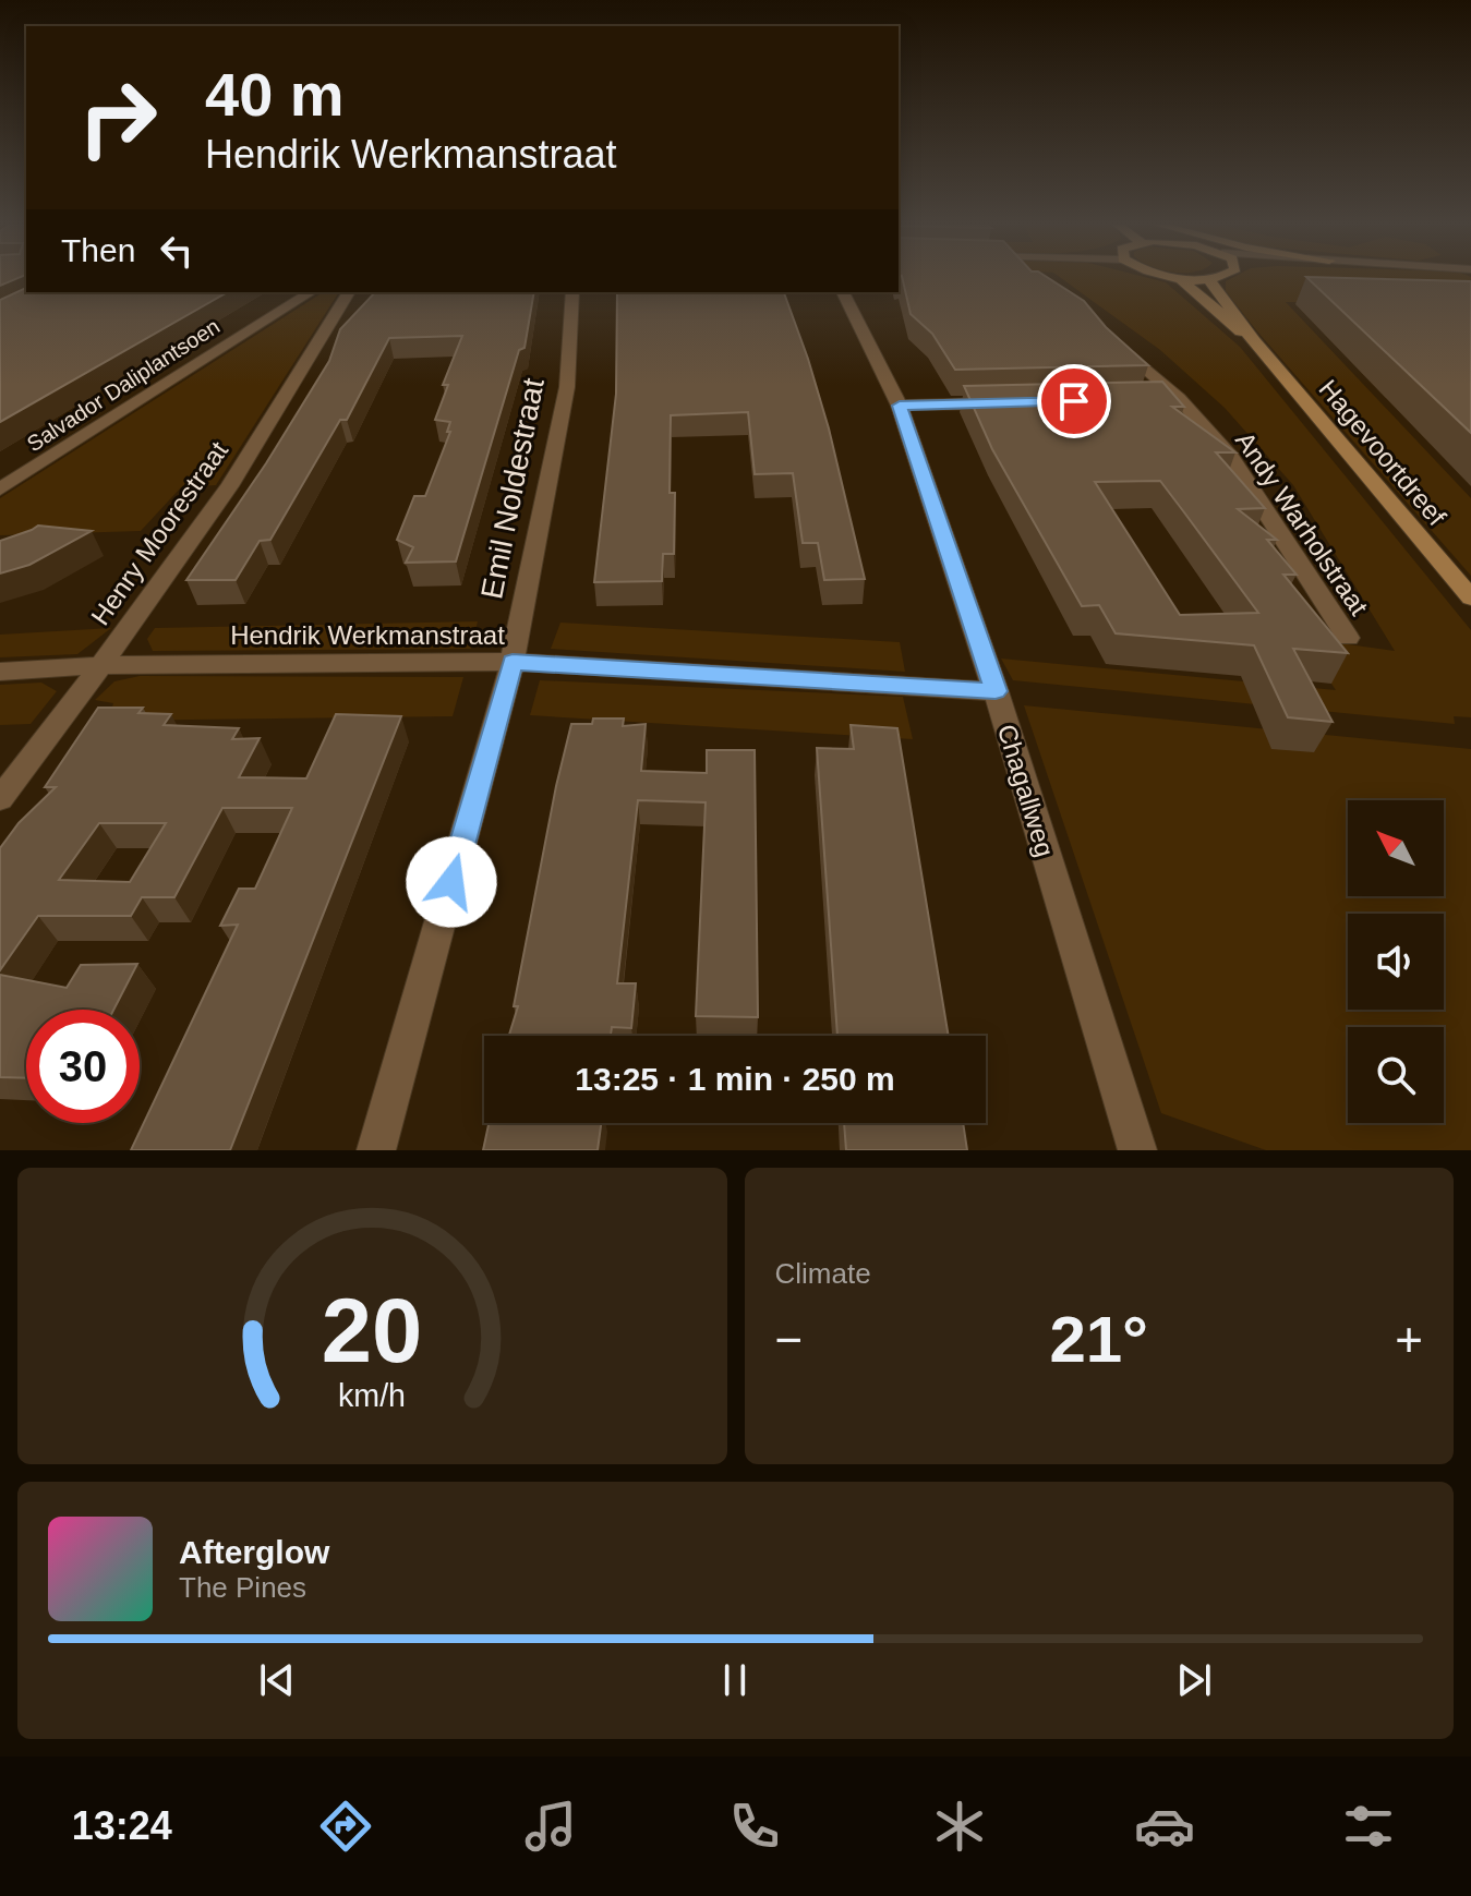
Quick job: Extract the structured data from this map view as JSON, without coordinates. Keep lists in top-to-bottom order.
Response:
{
  "streets": {
    "main road": ["Hagevoortdreef"],
    "street": [
      "Salvador Daliplantsoen",
      "Emil Noldestraat",
      "Andy Warholstraat",
      "Henry Moorestraat",
      "Hendrik Werkmanstraat",
      "Chagallweg"
    ]
  },
  "crossings": [
    ["Emil Noldestraat", "Hendrik Werkmanstraat"],
    ["Henry Moorestraat", "Hendrik Werkmanstraat"],
    ["Hendrik Werkmanstraat", "Chagallweg"]
  ],
  "north": "top left",
  "page": {
    "turn": ["40 m", "Hendrik Werkmanstraat"],
    "then": "Then",
    "limit": "30",
    "trip": "13:25 · 1 min · 250 m",
    "tile": "Climate",
    "heat": ["−", "21°", "+"],
    "song": ["Afterglow", "The Pines"],
    "tabs": "13:24",
    "gauge": ["20", "km/h"]
  }
}
